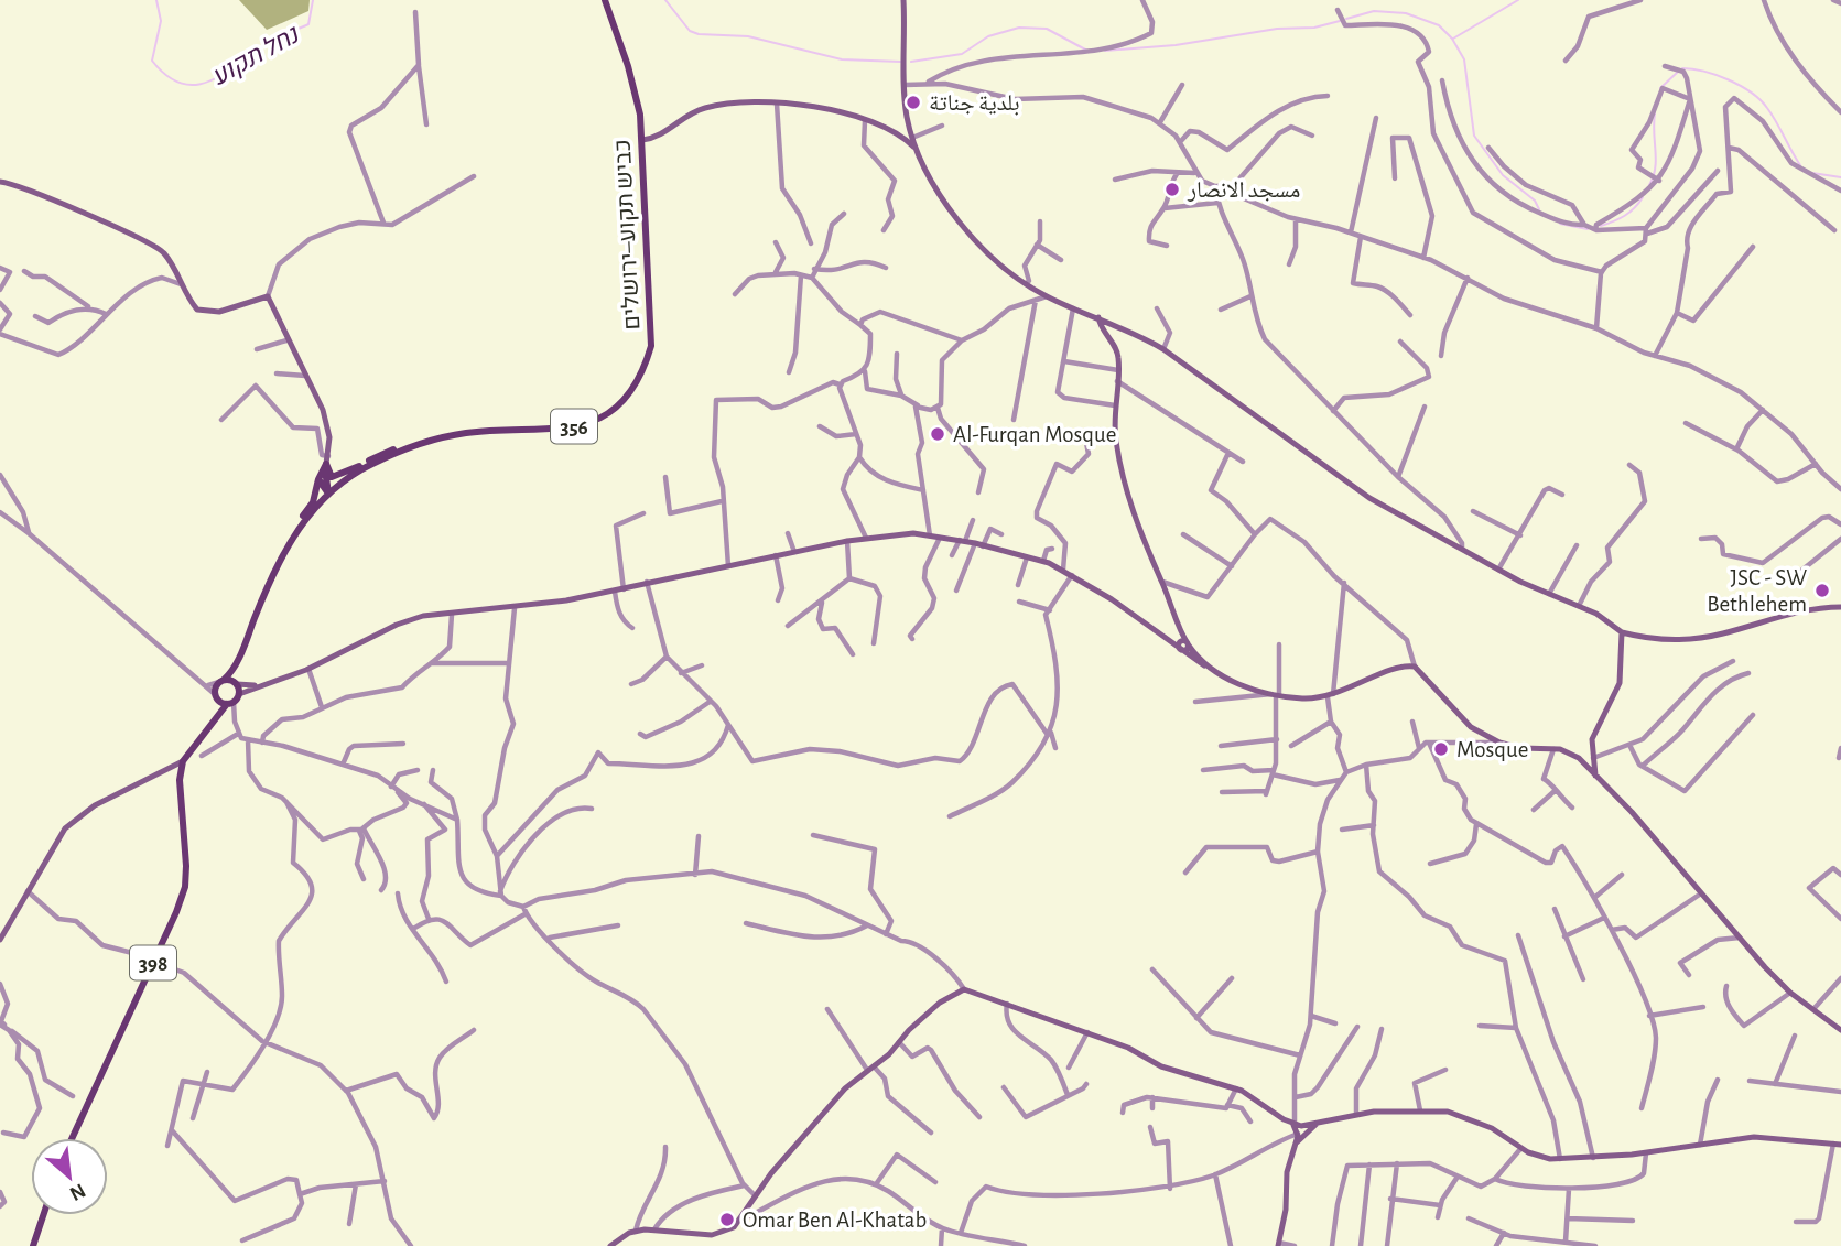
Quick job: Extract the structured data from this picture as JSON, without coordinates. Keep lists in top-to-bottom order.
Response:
{
  "streets": {
    "main road": ["כביש תקוע–ירושלים", "356", "398"]
  },
  "water": ["נחל תקוע"],
  "places": [
    "بلدية جناتة",
    "مسجد الانصار",
    "Al-Furqan Mosque",
    "JSC - SW Bethlehem",
    "Mosque",
    "Omar Ben Al-Khatab"
  ],
  "north": "bottom right"
}
